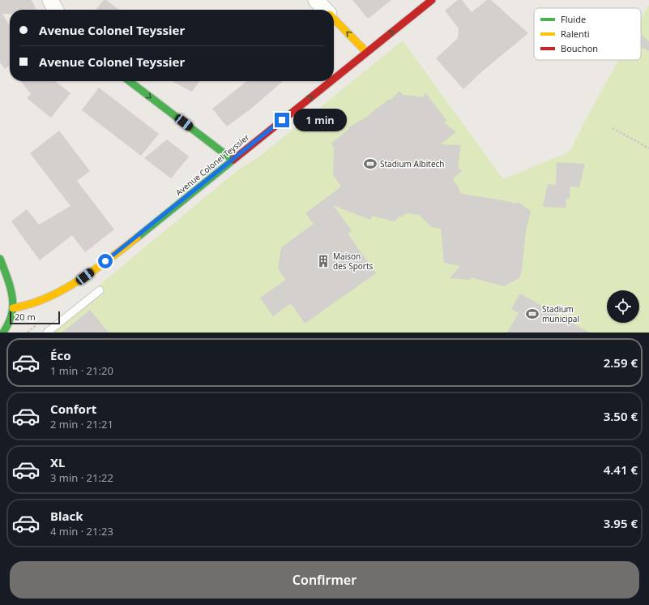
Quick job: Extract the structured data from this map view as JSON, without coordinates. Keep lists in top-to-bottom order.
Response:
{
  "streets": {
    "main road": ["Avenue Colonel Teyssier"]
  },
  "one_way": ["Avenue Colonel Teyssier"],
  "places": {
    "sports": ["Stadium Albitech", "Stadium municipal"],
    "building": ["Maison des Sports"]
  },
  "legend": ["Fluide", "Ralenti", "Bouchon"],
  "scale_bar": "20 m",
  "page": {
    "banner": ["Avenue Colonel Teyssier", "Avenue Colonel Teyssier"],
    "bubble": "1 min",
    "scale": "20 m",
    "list": [
      {
        "name": "Éco",
        "note": "1 min · 21:20",
        "value": "2.59 €"
      },
      {
        "name": "Confort",
        "note": "2 min · 21:21",
        "value": "3.50 €"
      },
      {
        "name": "XL",
        "note": "3 min · 21:22",
        "value": "4.41 €"
      },
      {
        "name": "Black",
        "note": "4 min · 21:23",
        "value": "3.95 €"
      }
    ],
    "buttons": "Confirmer"
  }
}
